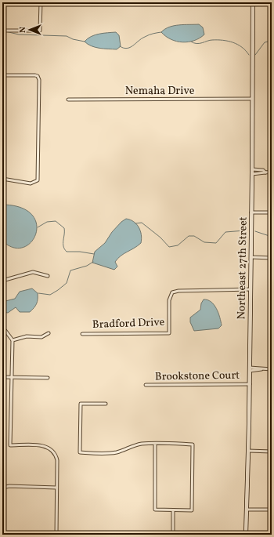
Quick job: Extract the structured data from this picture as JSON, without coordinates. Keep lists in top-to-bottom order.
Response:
{
  "streets": {
    "street": [
      "Nemaha Drive",
      "Northeast 27th Street",
      "Bradford Drive",
      "Brookstone Court"
    ]
  },
  "crossings": [
    ["Nemaha Drive", "Northeast 27th Street"],
    ["Northeast 27th Street", "Bradford Drive"],
    ["Northeast 27th Street", "Brookstone Court"]
  ],
  "north": "left"
}
